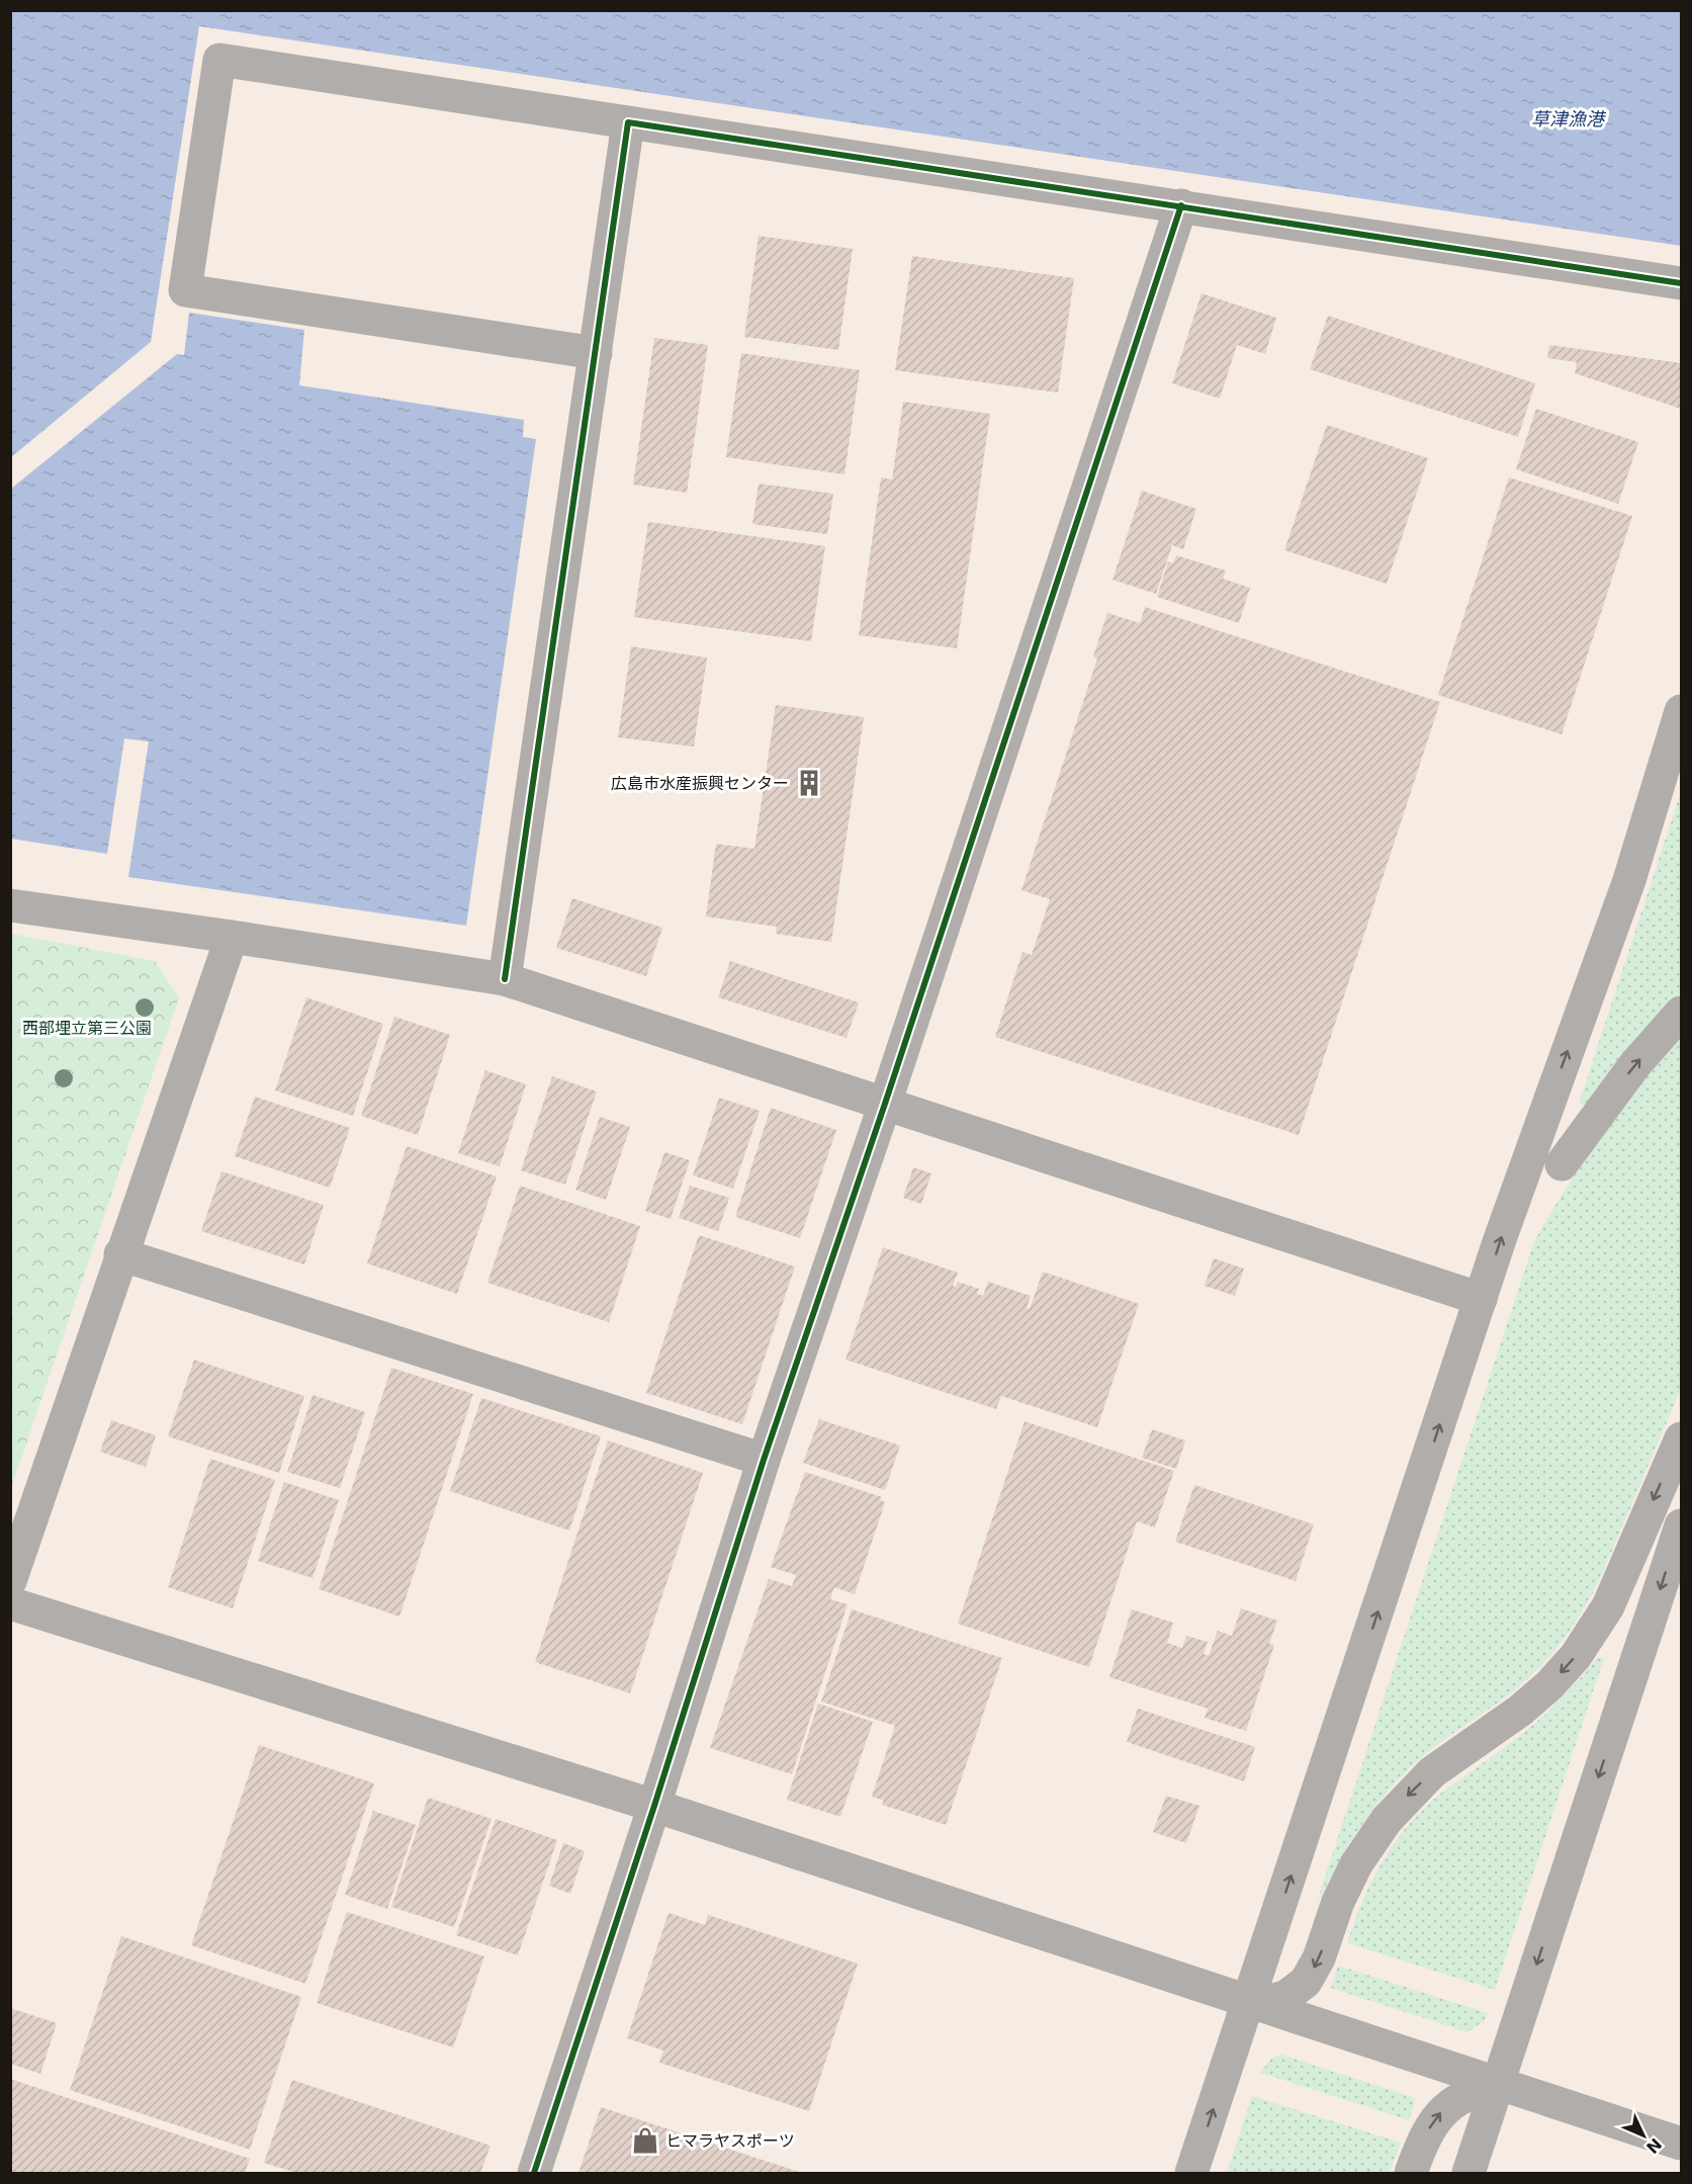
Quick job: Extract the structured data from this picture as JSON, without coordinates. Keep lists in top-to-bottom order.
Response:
{
  "water": ["草津漁港"],
  "parks": ["西部埋立第三公園"],
  "places": {
    "building": ["広島市水産振興センター"],
    "shop": ["ヒマラヤスポーツ"]
  },
  "north": "bottom right"
}
